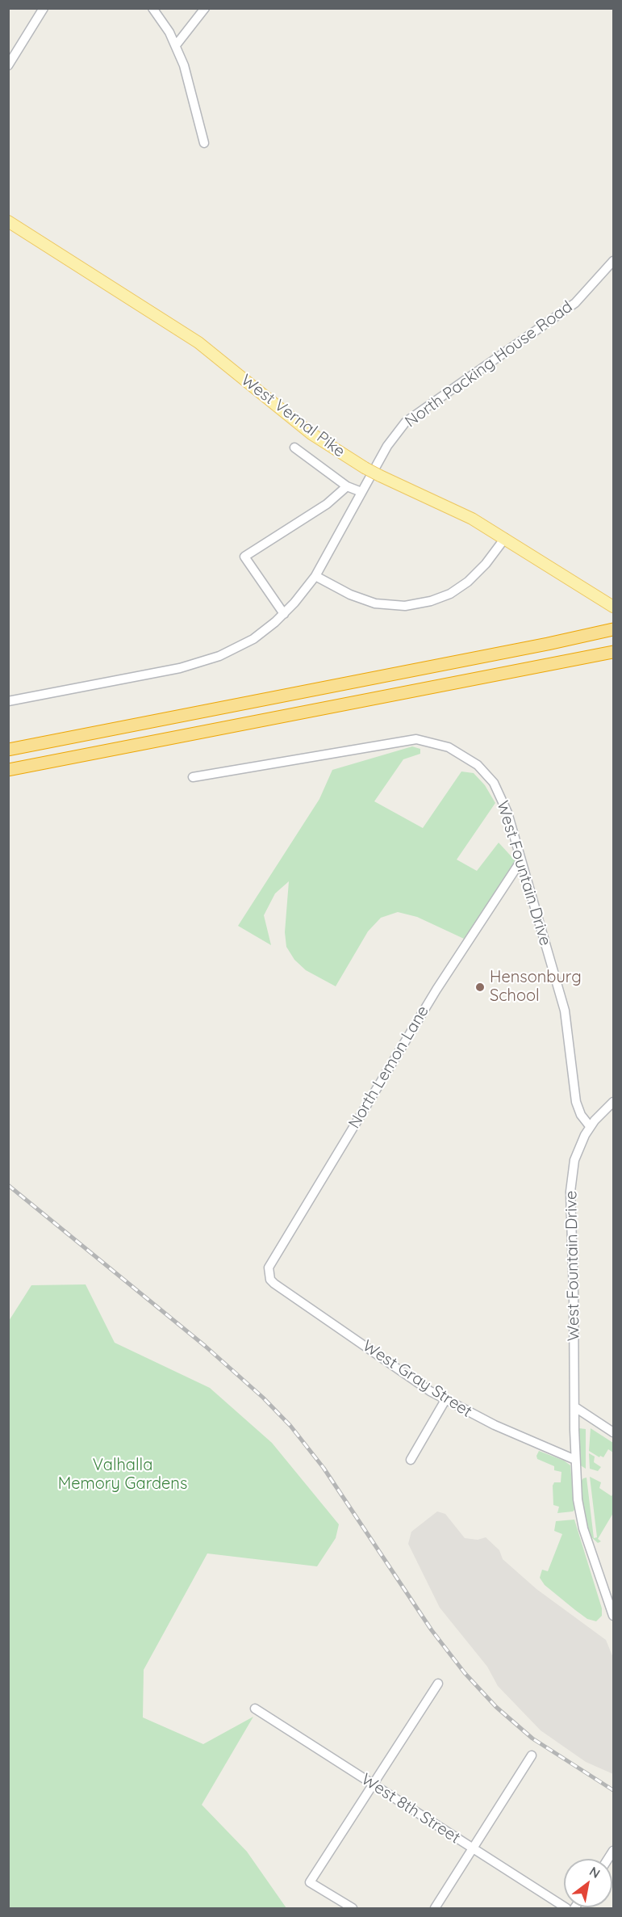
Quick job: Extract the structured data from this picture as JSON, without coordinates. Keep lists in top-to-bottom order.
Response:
{
  "streets": {
    "main road": ["West Vernal Pike"],
    "street": [
      "North Packing House Road",
      "West Fountain Drive",
      "North Lemon Lane",
      "West Gray Street",
      "West 8th Street"
    ]
  },
  "crossings": [
    ["West Fountain Drive", "North Lemon Lane"],
    ["West Fountain Drive", "West Gray Street"],
    ["North Lemon Lane", "West Gray Street"]
  ],
  "parks": ["Valhalla Memory Gardens"],
  "places": ["Hensonburg School"],
  "north": "top right"
}
